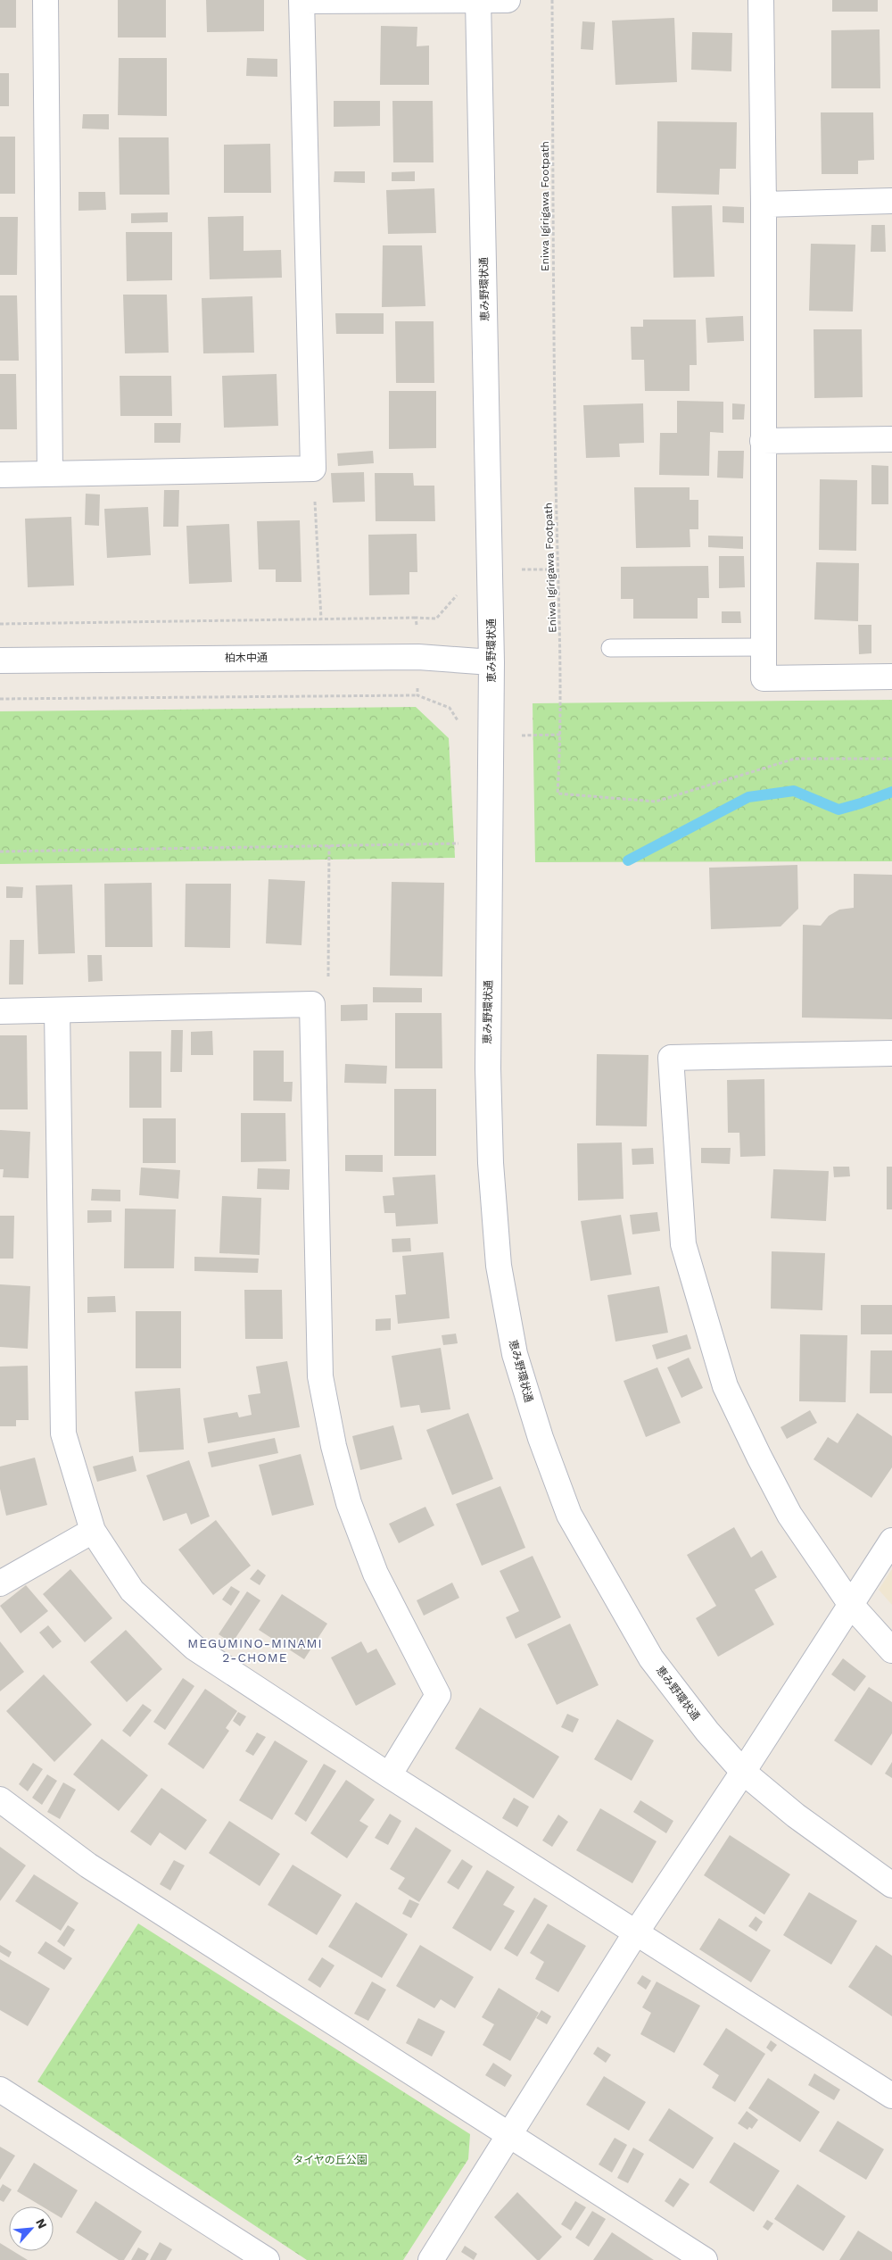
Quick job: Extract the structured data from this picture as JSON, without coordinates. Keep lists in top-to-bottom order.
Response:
{
  "streets": {
    "street": ["恵み野環状通", "柏木中通"],
    "path": ["Eniwa Igirigawa Footpath"]
  },
  "crossings": [
    ["恵み野環状通", "柏木中通"]
  ],
  "districts": ["MEGUMINO-MINAMI 2-CHOME"],
  "parks": ["タイヤの丘公園"],
  "north": "top right"
}
